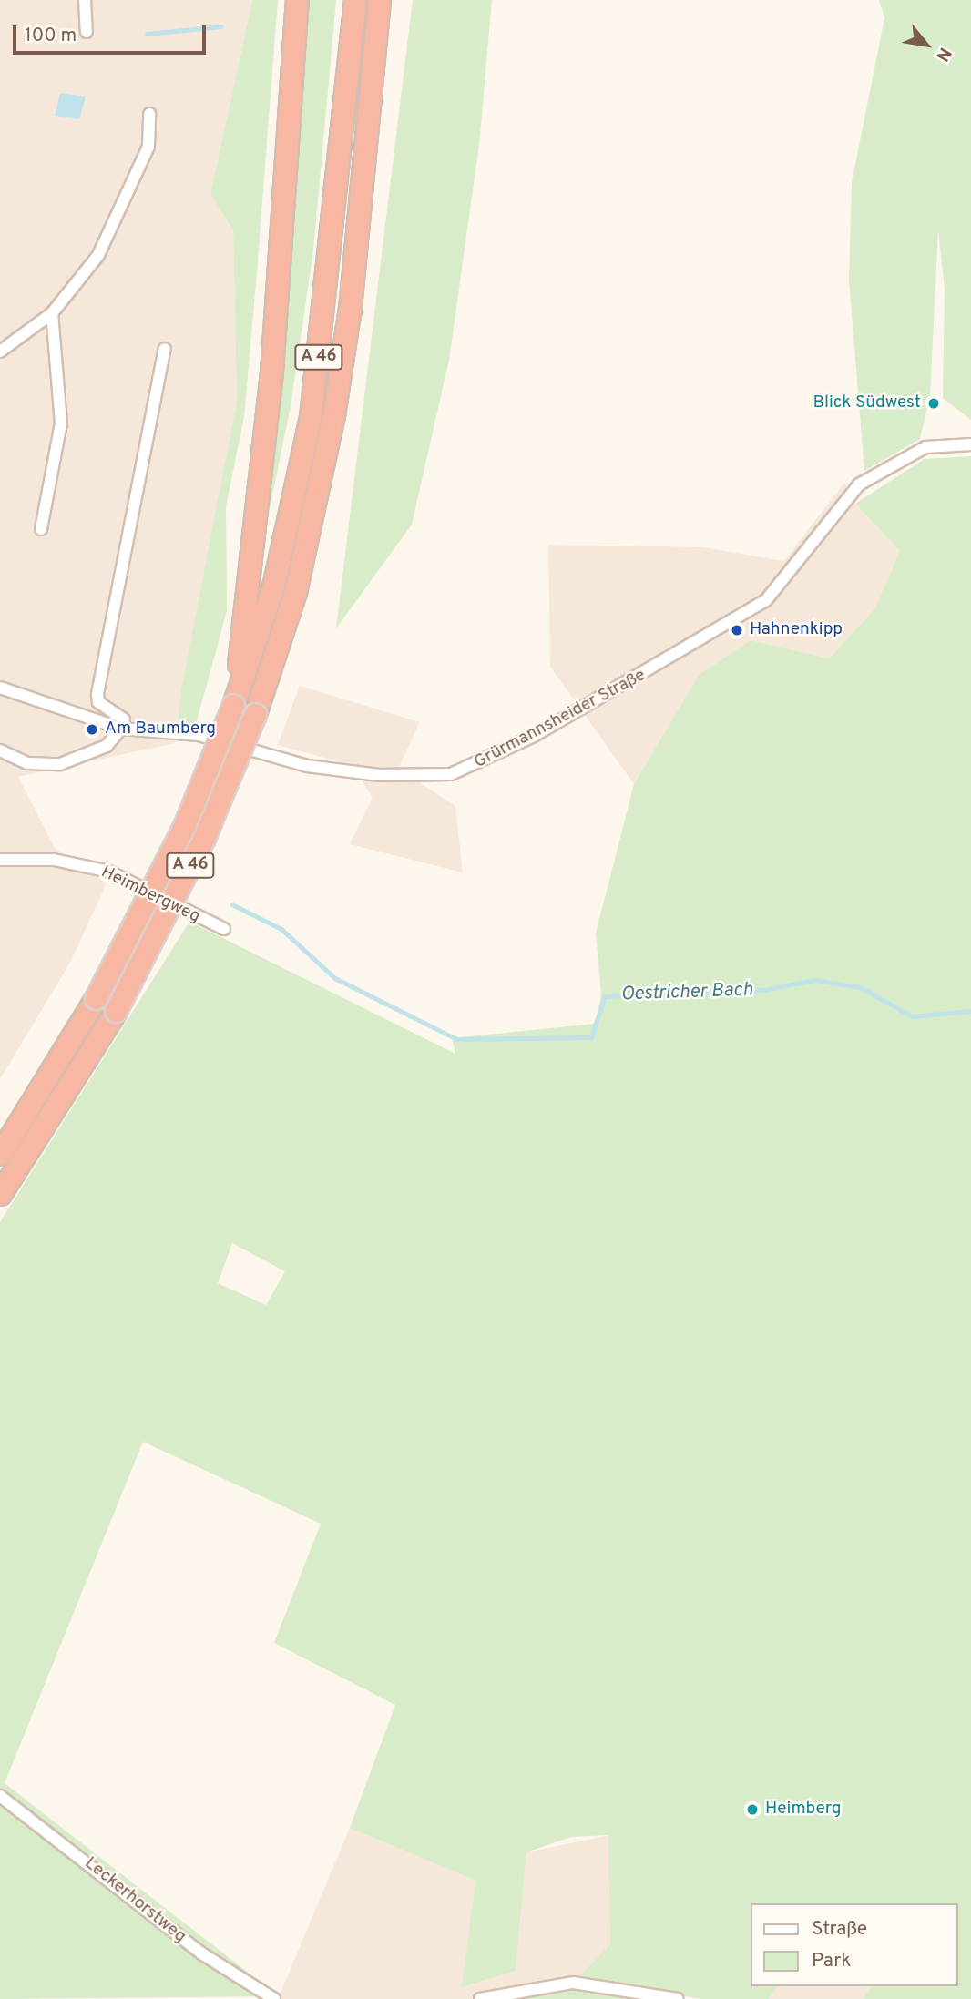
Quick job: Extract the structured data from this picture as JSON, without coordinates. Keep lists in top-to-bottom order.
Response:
{
  "streets": {
    "highway": ["A 46"],
    "street": ["Grürmannsheider Straße", "Heimbergweg", "Leckerhorstweg"]
  },
  "water": ["Oestricher Bach"],
  "places": [
    "Blick Südwest",
    "Hahnenkipp",
    "Am Baumberg",
    "Heimberg"
  ],
  "legend": ["Straße", "Park"],
  "scale_bar": "100 m",
  "north": "bottom right"
}
